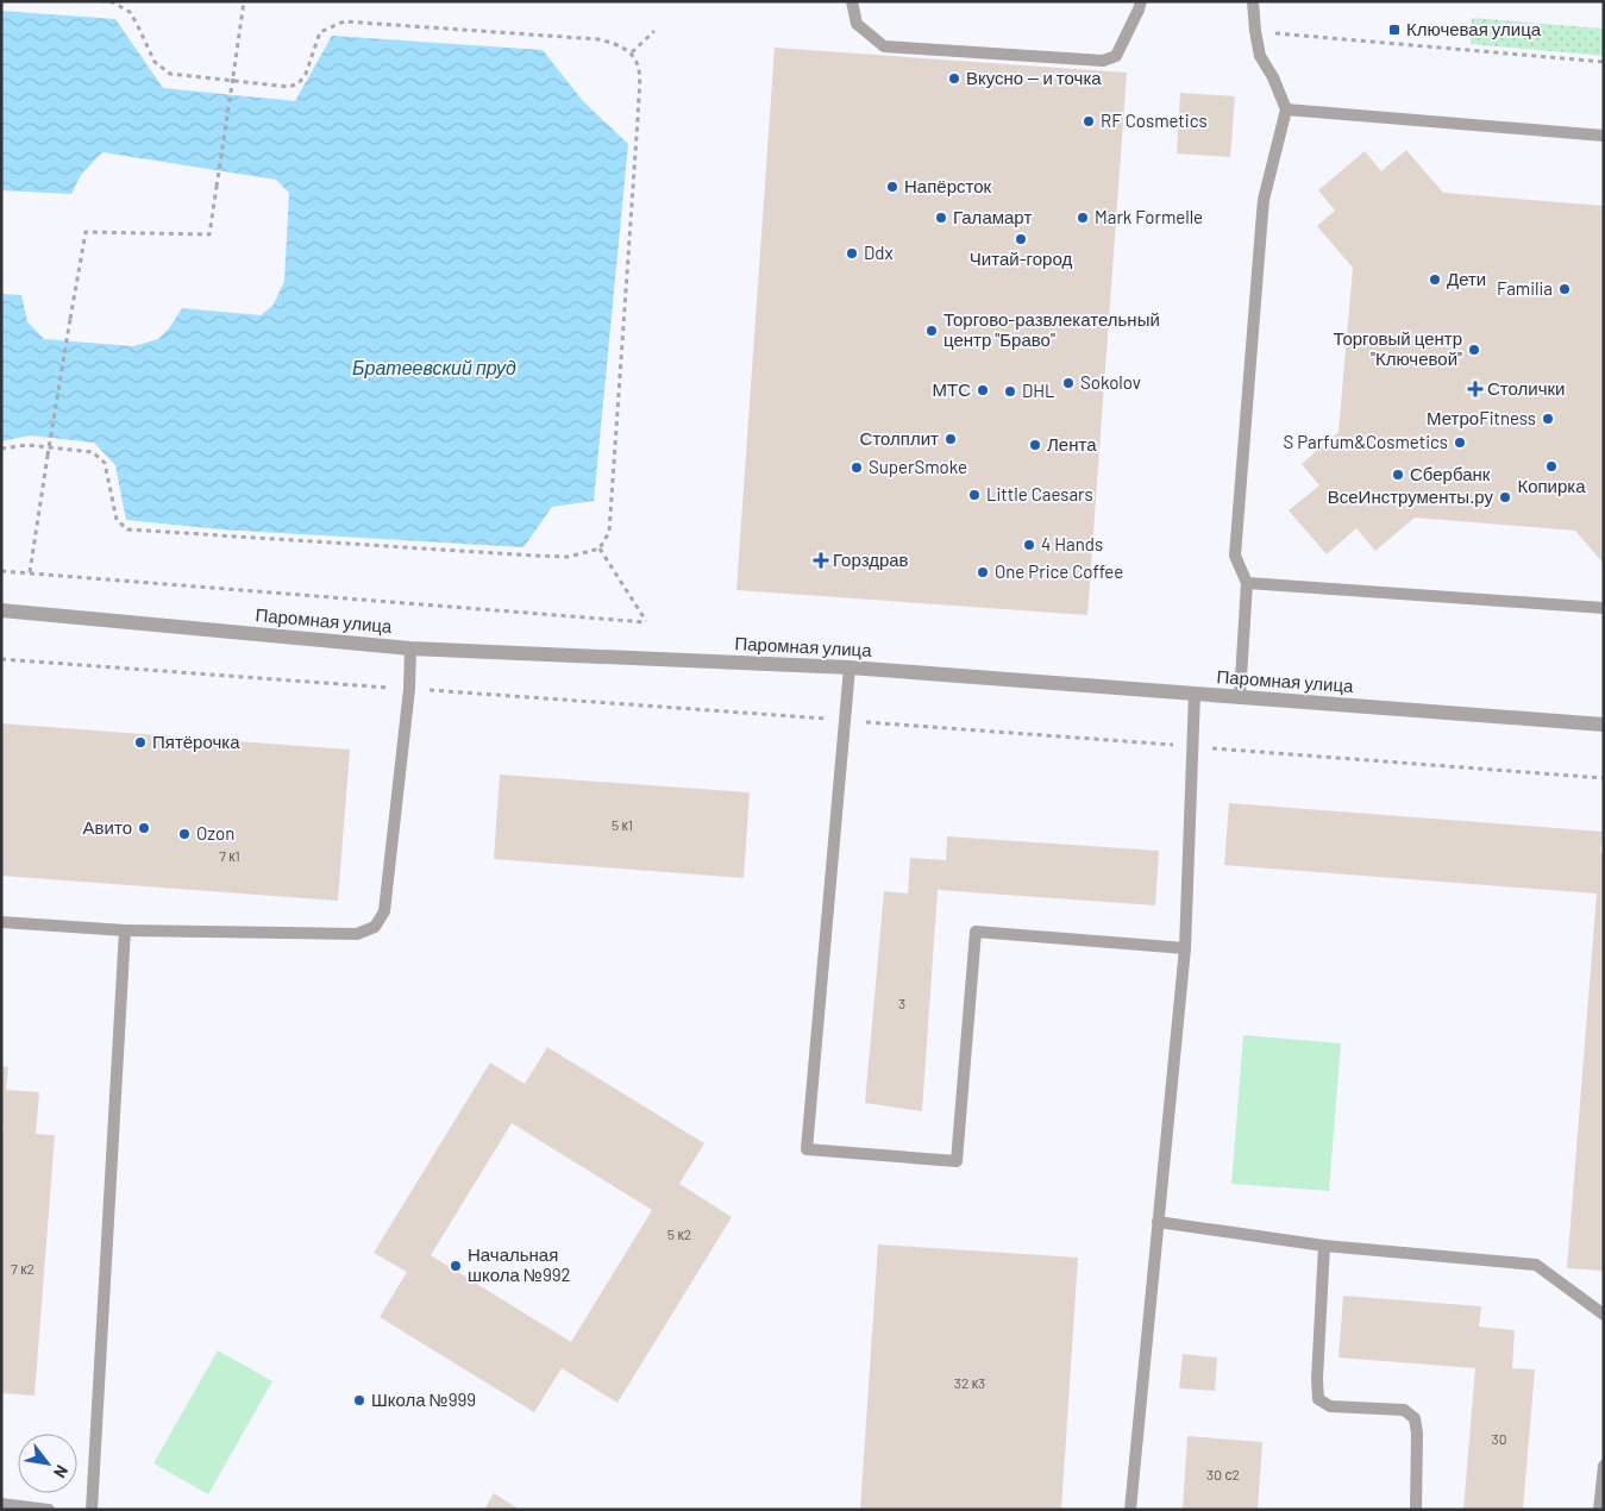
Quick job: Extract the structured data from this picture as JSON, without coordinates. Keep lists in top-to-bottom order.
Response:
{
  "streets": {
    "street": ["Паромная улица"]
  },
  "water": ["Братеевский пруд"],
  "places": {
    "transit": ["Ключевая улица"],
    "other": [
      "Вкусно — и точка",
      "RF Cosmetics",
      "Напёрсток",
      "Галамарт",
      "Mark Formelle",
      "Читай-город",
      "Ddx",
      "Дети",
      "Familia",
      "Торгово-развлекательный центр \"Браво\"",
      "Торговый центр \"Ключевой\"",
      "Sokolov",
      "МТС",
      "DHL",
      "МетроFitness",
      "Столплит",
      "S Parfum&Cosmetics",
      "Лента",
      "Копирка",
      "SuperSmoke",
      "Сбербанк",
      "Little Caesars",
      "ВсеИнструменты.ру",
      "4 Hands",
      "One Price Coffee",
      "Пятёрочка",
      "Авито",
      "Ozon",
      "Начальная школа №992",
      "Школа №999"
    ],
    "health": ["Столички", "Горздрав"]
  },
  "house_numbers": [
    "5 к1",
    "7 к1",
    "3",
    "5 к2",
    "7 к2",
    "32 к3",
    "30",
    "30 с2"
  ],
  "north": "bottom right"
}
